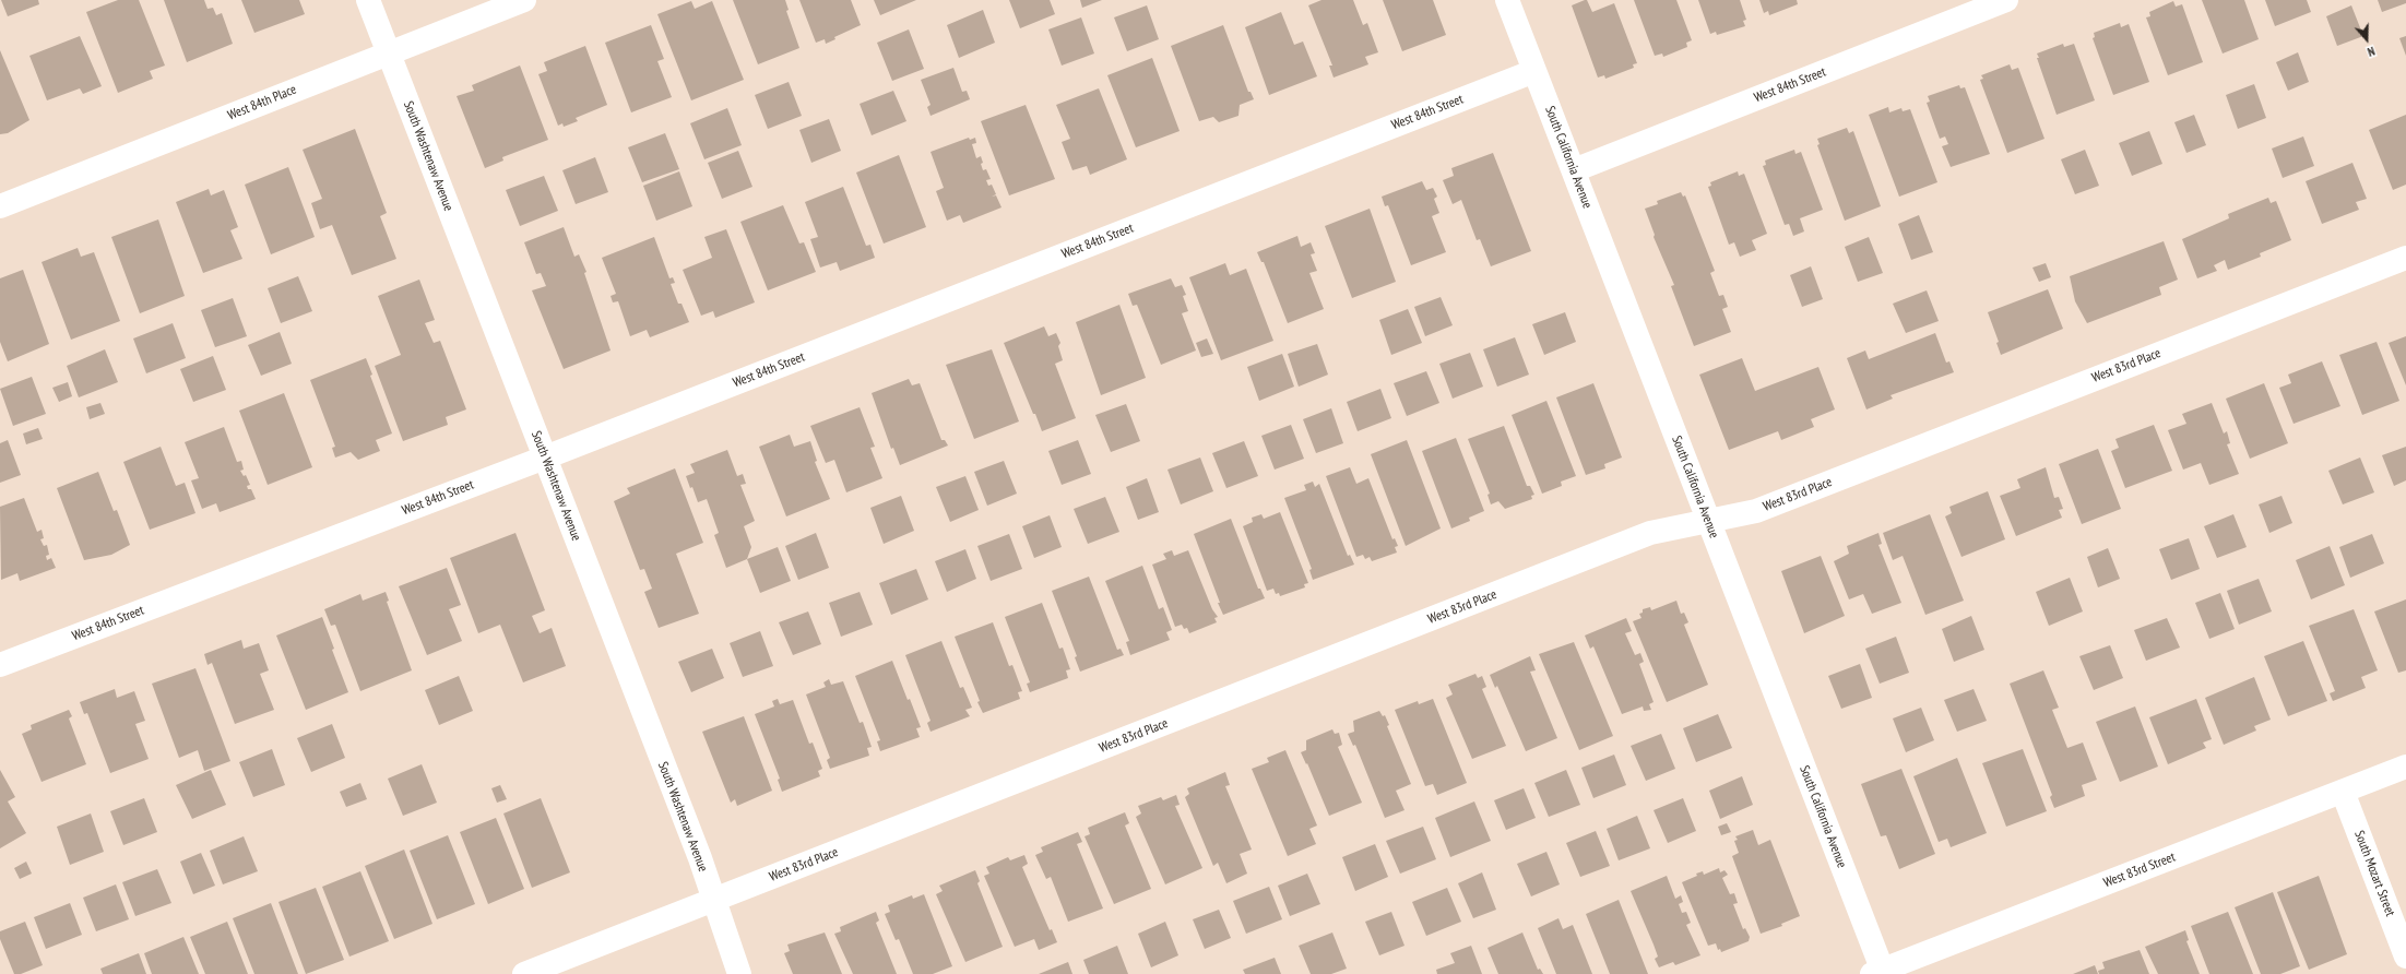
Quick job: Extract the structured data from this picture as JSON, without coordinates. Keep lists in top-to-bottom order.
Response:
{
  "streets": {
    "street": [
      "West 84th Street",
      "West 84th Place",
      "South Washtenaw Avenue",
      "South California Avenue",
      "West 83rd Place",
      "West 83rd Street",
      "South Mozart Street"
    ]
  },
  "crossings": [
    ["West 84th Street", "South Washtenaw Avenue"],
    ["West 84th Street", "South California Avenue"],
    ["West 84th Place", "South Washtenaw Avenue"],
    ["South Washtenaw Avenue", "West 83rd Place"],
    ["South California Avenue", "West 83rd Place"],
    ["South California Avenue", "West 83rd Street"],
    ["West 83rd Street", "South Mozart Street"]
  ],
  "north": "bottom"
}
